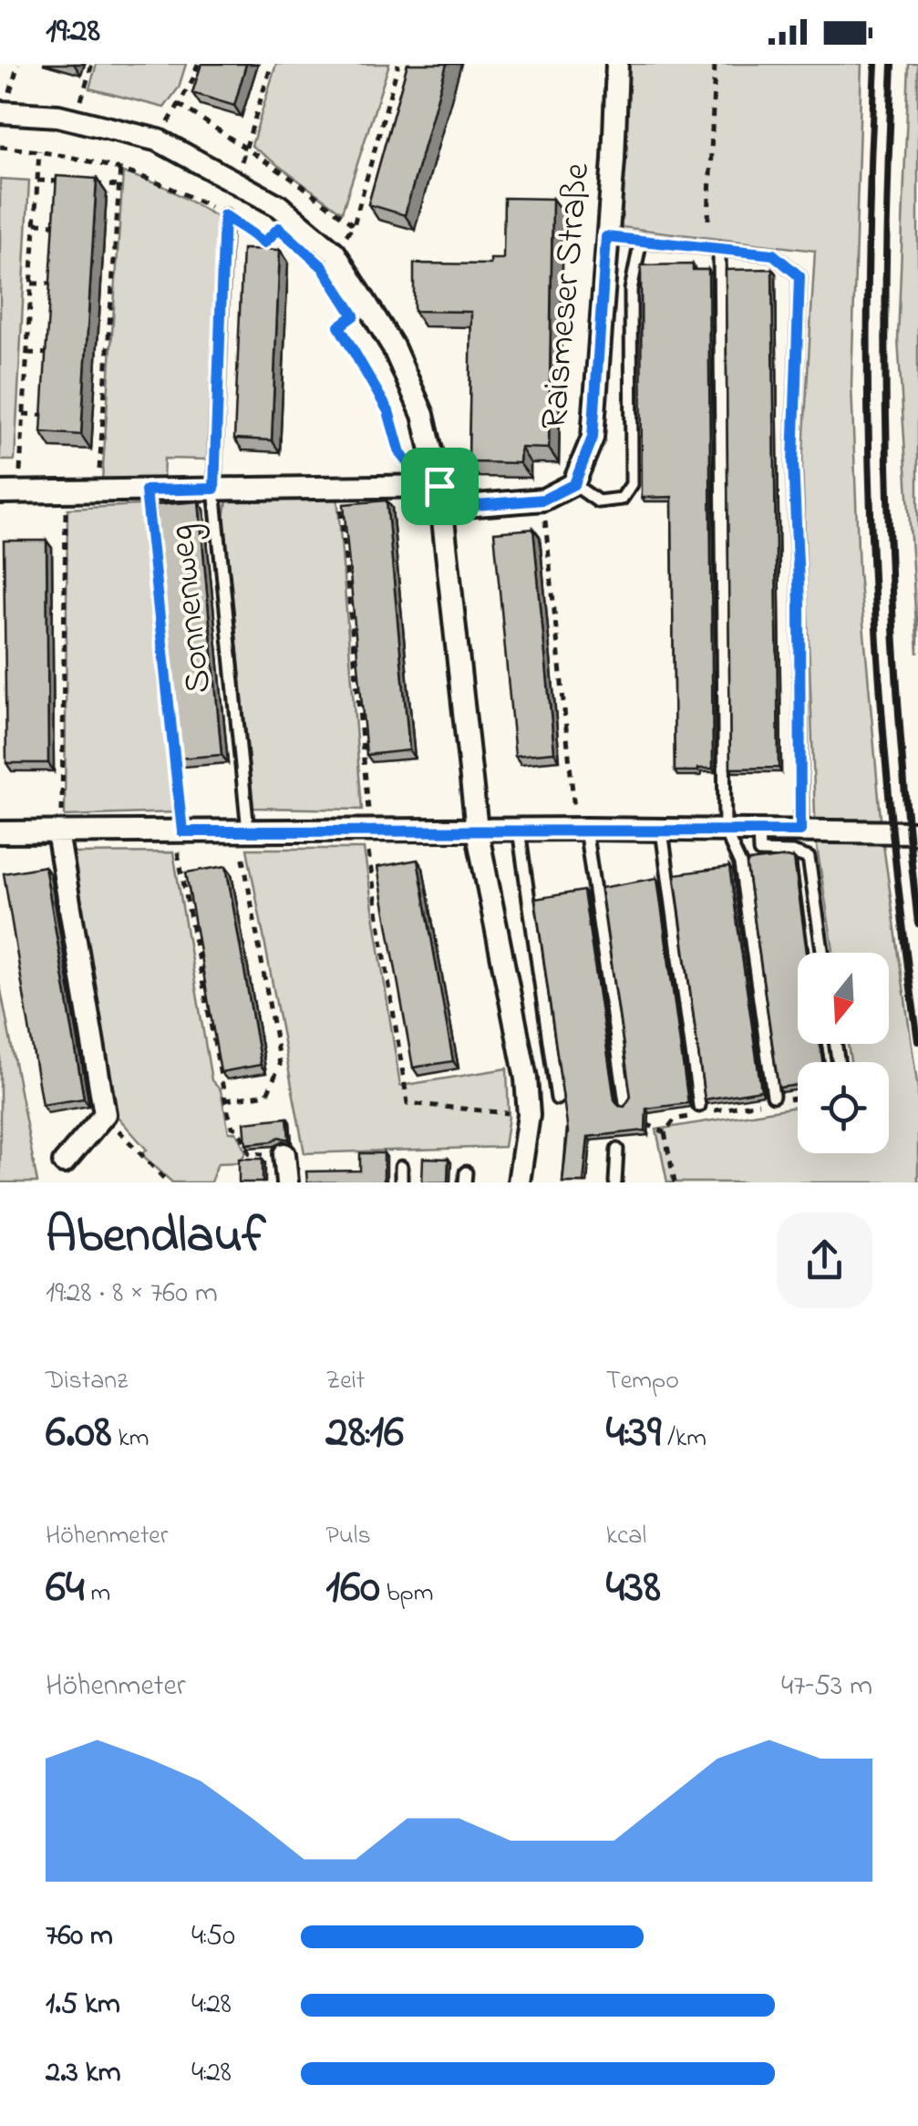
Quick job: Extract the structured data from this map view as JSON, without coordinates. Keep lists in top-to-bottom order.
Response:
{
  "streets": {
    "street": ["Raismeser Straße"],
    "lane": ["Sonnenweg"]
  },
  "north": "bottom",
  "page": {
    "status": "19:28",
    "heading": ["Abendlauf", "19:28 · 8 × 760 m"],
    "stats": [
      ["Distanz", "6.08 km"],
      ["Zeit", "28:16"],
      ["Tempo", "4:39 /km"],
      ["Höhenmeter", "64 m"],
      ["Puls", "160 bpm"],
      ["kcal", "438"]
    ],
    "chart": ["Höhenmeter", "47–53 m"],
    "list": [
      {
        "name": "760 m",
        "note": "4:50"
      },
      {
        "name": "1.5 km",
        "note": "4:28"
      },
      {
        "name": "2.3 km",
        "note": "4:28"
      }
    ]
  }
}
